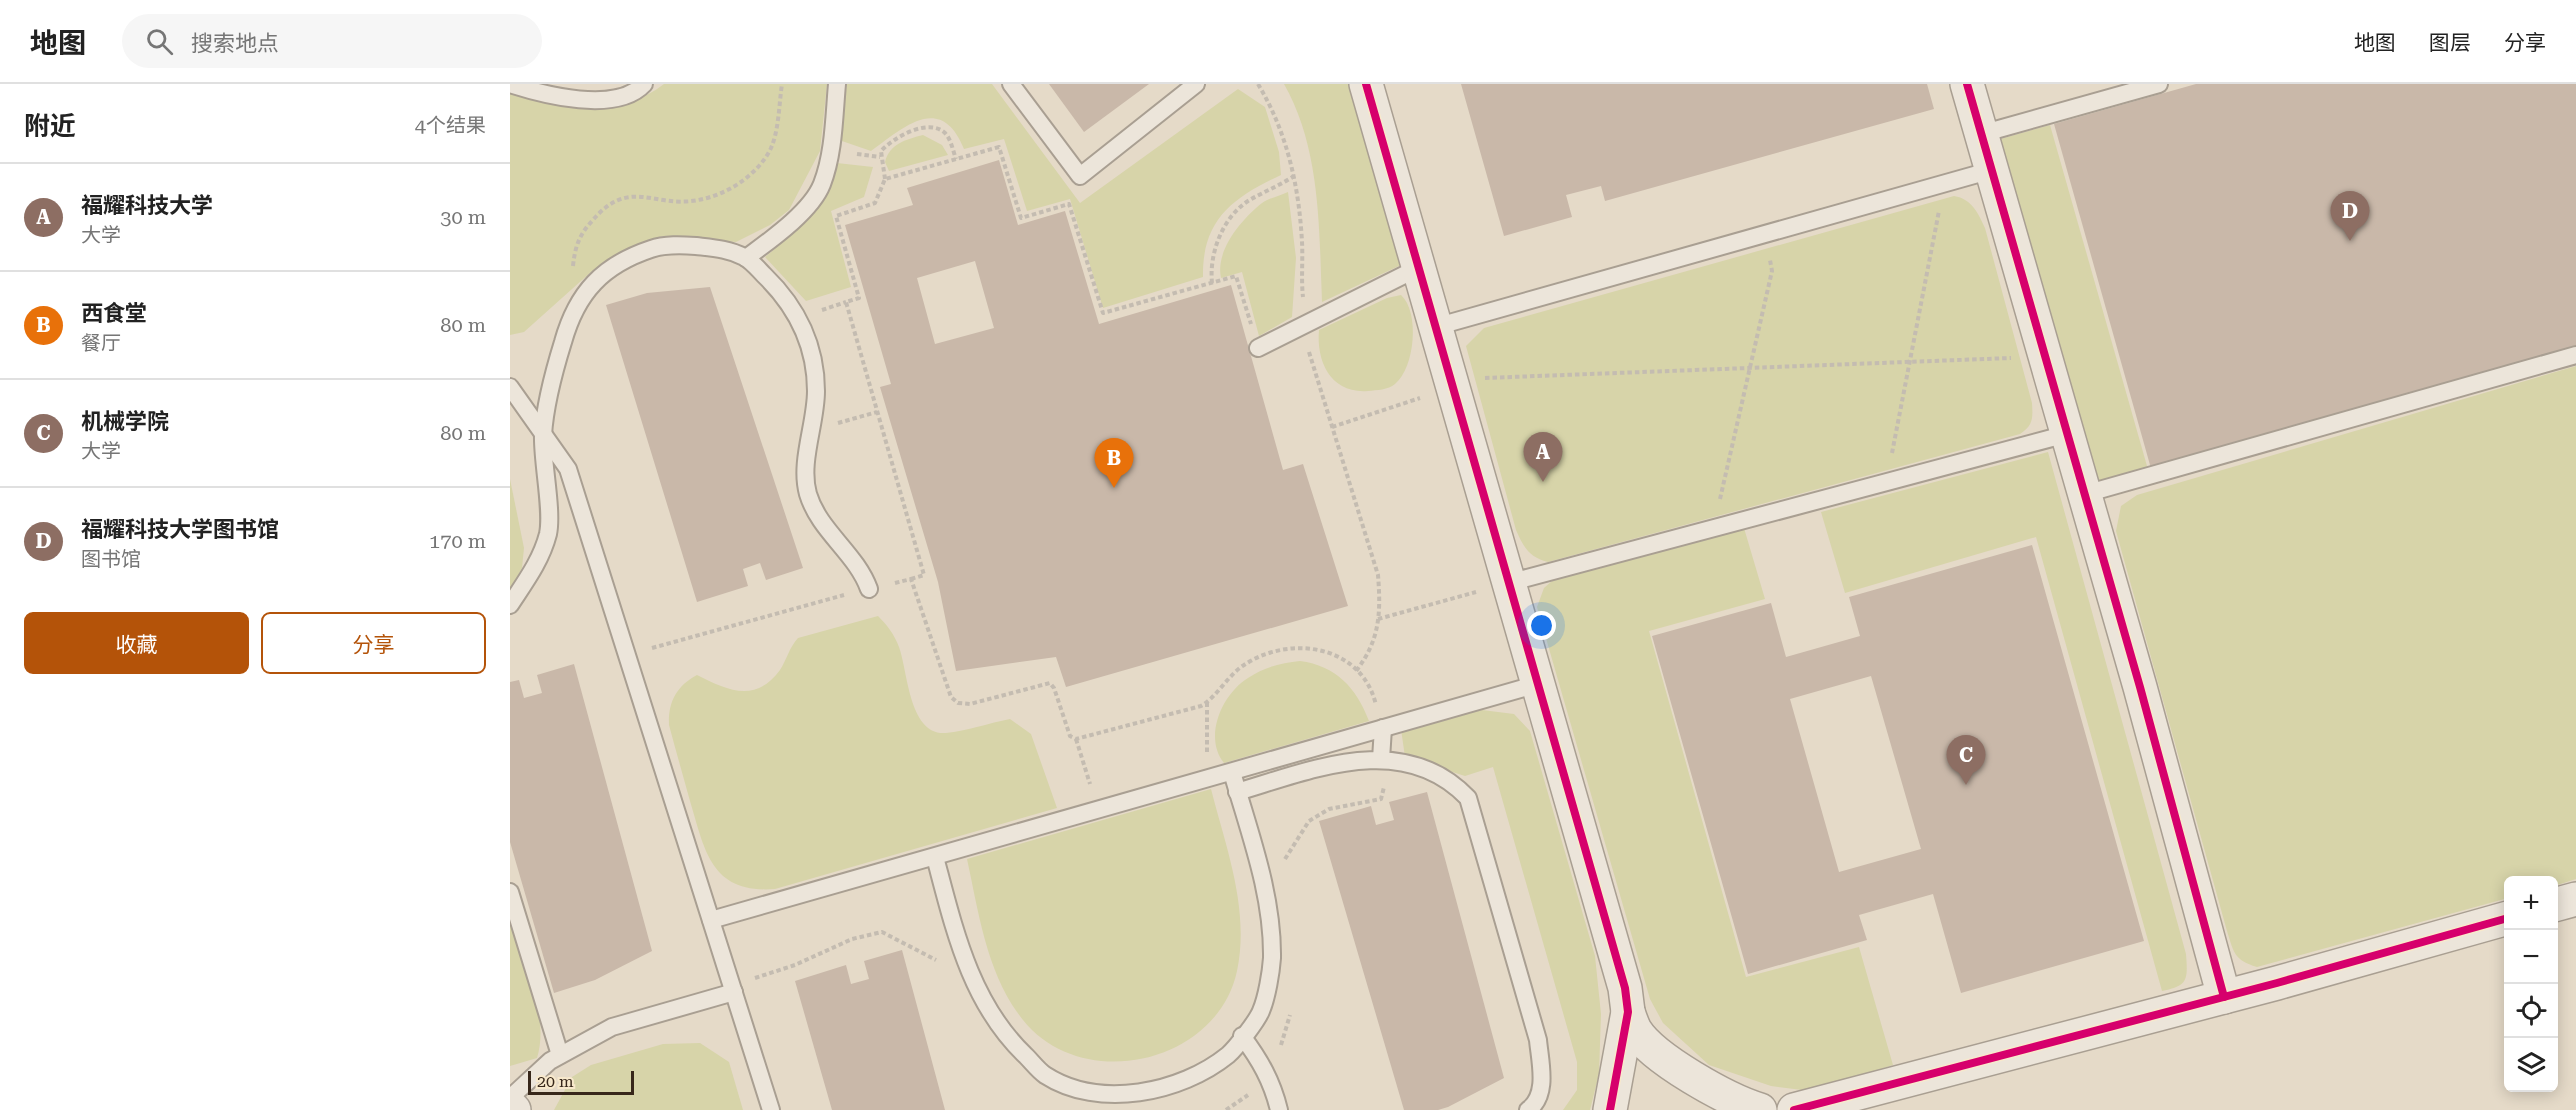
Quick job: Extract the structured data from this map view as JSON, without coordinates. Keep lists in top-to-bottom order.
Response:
{
  "scale_bar": "20 m",
  "page": {
    "header": "地图",
    "search": "搜索地点",
    "nav": ["地图", "图层", "分享"],
    "heading": ["附近", "4个结果"],
    "list": [
      {
        "mark": "A",
        "name": "福耀科技大学",
        "note": "大学",
        "value": "30 m"
      },
      {
        "mark": "B",
        "name": "西食堂",
        "note": "餐厅",
        "value": "80 m"
      },
      {
        "mark": "C",
        "name": "机械学院",
        "note": "大学",
        "value": "80 m"
      },
      {
        "mark": "D",
        "name": "福耀科技大学图书馆",
        "note": "图书馆",
        "value": "170 m"
      }
    ],
    "pins": [
      "D",
      "A",
      "B",
      "C"
    ],
    "buttons": ["收藏", "分享"],
    "map_buttons": ["+", "−"],
    "scale": "20 m"
  }
}
